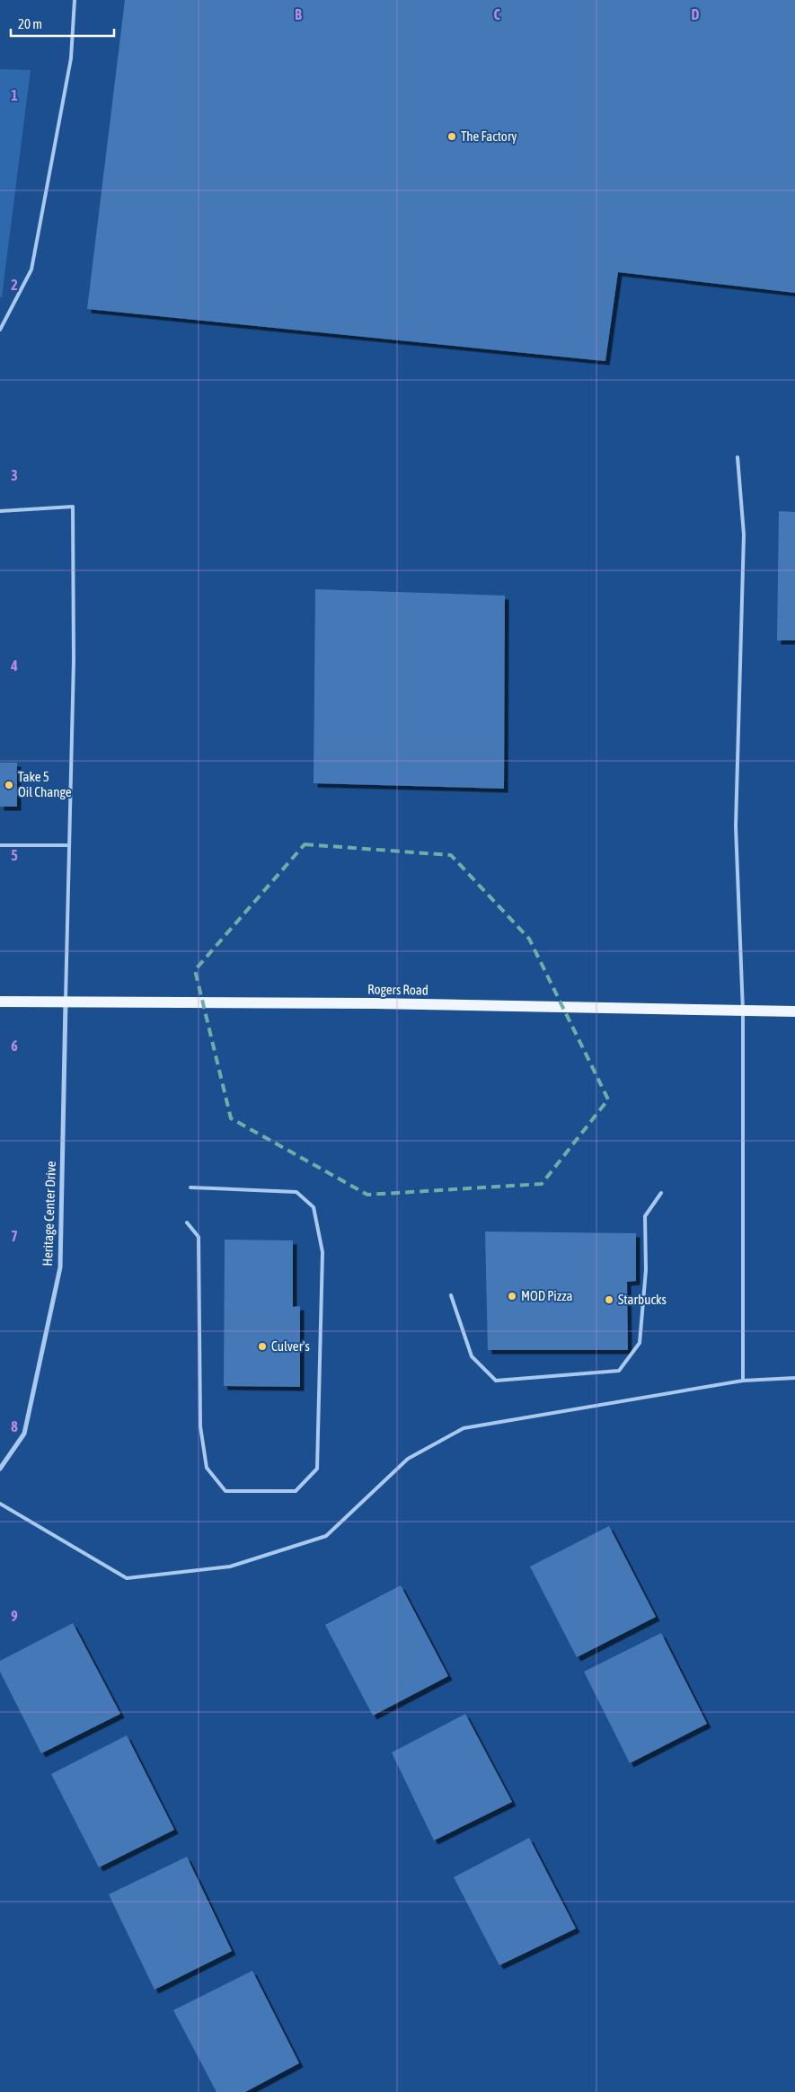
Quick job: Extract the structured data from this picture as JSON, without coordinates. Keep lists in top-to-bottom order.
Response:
{
  "streets": {
    "main road": ["Rogers Road"],
    "street": ["Heritage Center Drive"]
  },
  "crossings": [
    ["Rogers Road", "Heritage Center Drive"]
  ],
  "places": [
    "The Factory",
    "Take 5 Oil Change",
    "MOD Pizza",
    "Starbucks",
    "Culver's"
  ],
  "scale_bar": "20 m",
  "grid": {
    "columns": ["B", "C", "D"],
    "rows": [
      "1",
      "2",
      "3",
      "4",
      "5",
      "6",
      "7",
      "8",
      "9"
    ]
  }
}
